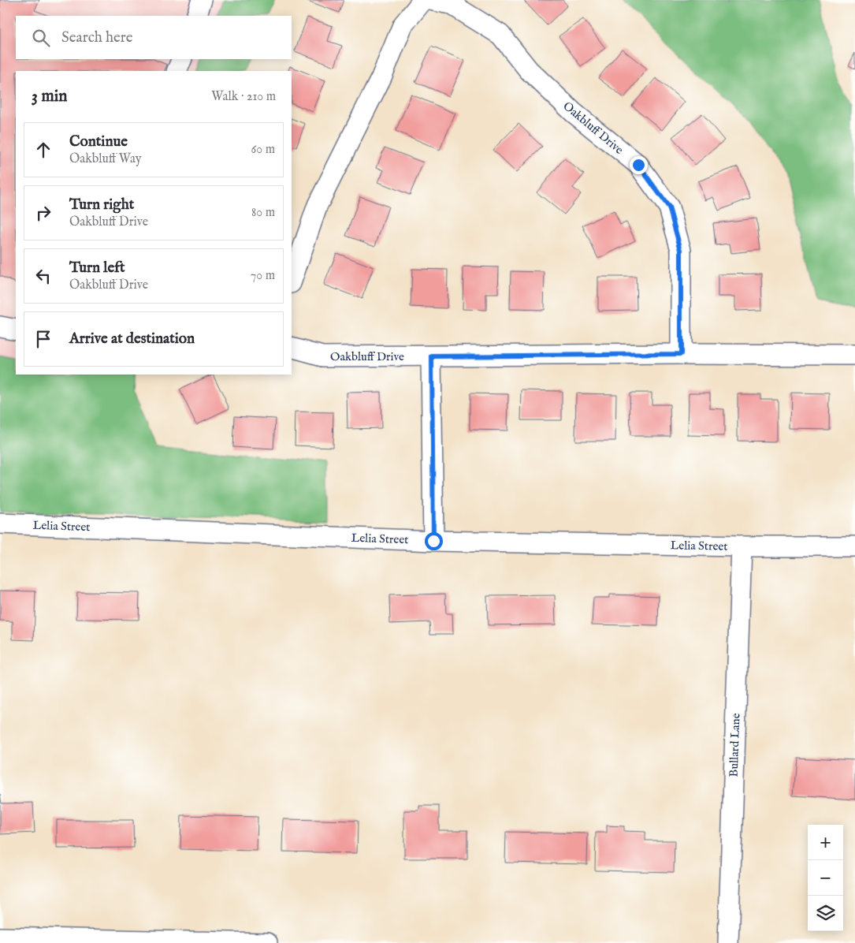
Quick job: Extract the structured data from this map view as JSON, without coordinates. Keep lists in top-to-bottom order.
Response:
{
  "streets": {
    "street": ["Oakbluff Drive", "Lelia Street", "Bullard Lane"]
  },
  "crossings": [
    ["Lelia Street", "Bullard Lane"]
  ],
  "page": {
    "search": "Search here",
    "heading": ["3 min", "Walk · 210 m"],
    "list": [
      ["Continue", "Oakbluff Way", "60 m"],
      ["Turn right", "Oakbluff Drive", "80 m"],
      ["Turn left", "Oakbluff Drive", "70 m"],
      "Arrive at destination"
    ],
    "map_buttons": ["+", "−"]
  }
}
